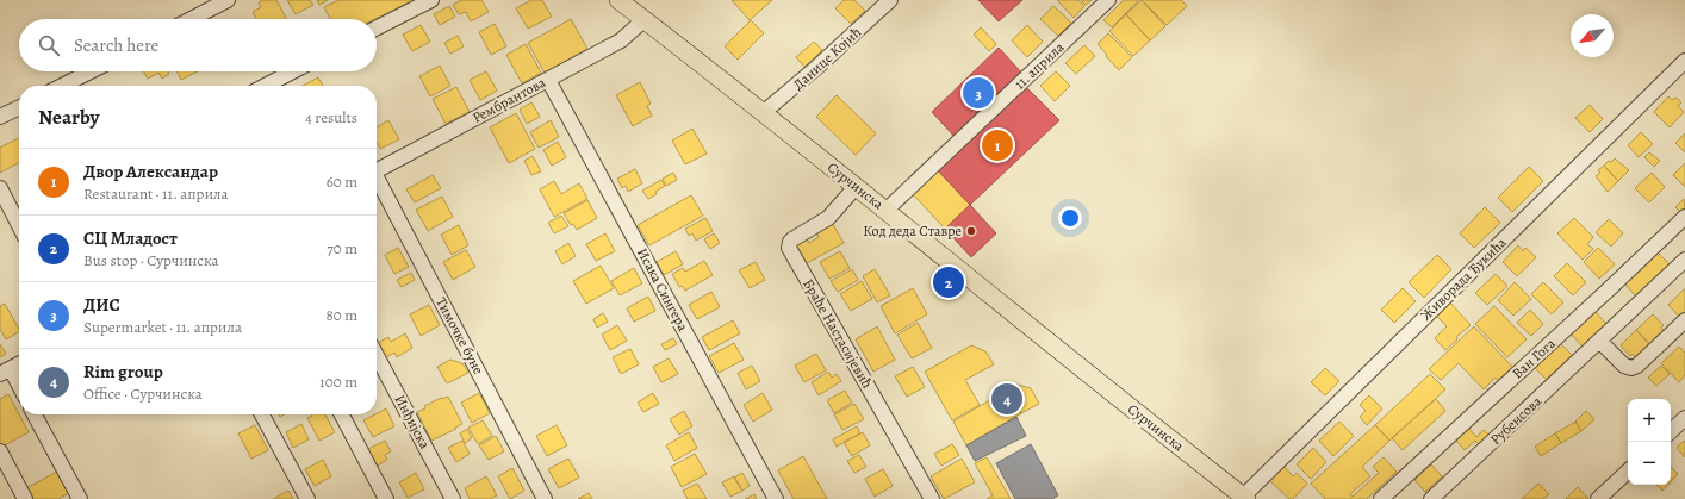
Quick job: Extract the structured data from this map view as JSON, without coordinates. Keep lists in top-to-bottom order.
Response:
{
  "streets": {
    "main road": ["Сурчинска"],
    "street": [
      "Данице Којић",
      "11. априла",
      "Рембрантова",
      "Живорада Ђукића",
      "Исака Сингера",
      "Браће Настасијевић",
      "Тимочке буне",
      "Ван Гога",
      "Рубенсова",
      "Инђијска"
    ]
  },
  "crossings": [
    ["Данице Којић", "Сурчинска"],
    ["11. априла", "Сурчинска"],
    ["Рембрантова", "Сурчинска"],
    ["Рембрантова", "Исака Сингера"],
    ["Сурчинска", "Живорада Ђукића"],
    ["Сурчинска", "Браће Настасијевић"]
  ],
  "places": ["Код деда Ставре"],
  "north": "bottom left",
  "page": {
    "search": "Search here",
    "pins": [
      "3",
      "1",
      "2",
      "4"
    ],
    "heading": ["Nearby", "4 results"],
    "list": [
      {
        "mark": "1",
        "name": "Двор Александар",
        "note": "Restaurant · 11. априла",
        "value": "60 m"
      },
      {
        "mark": "2",
        "name": "СЦ Младост",
        "note": "Bus stop · Сурчинска",
        "value": "70 m"
      },
      {
        "mark": "3",
        "name": "ДИС",
        "note": "Supermarket · 11. априла",
        "value": "80 m"
      },
      {
        "mark": "4",
        "name": "Rim group",
        "note": "Office · Сурчинска",
        "value": "100 m"
      }
    ],
    "map_buttons": ["+", "−"]
  }
}
